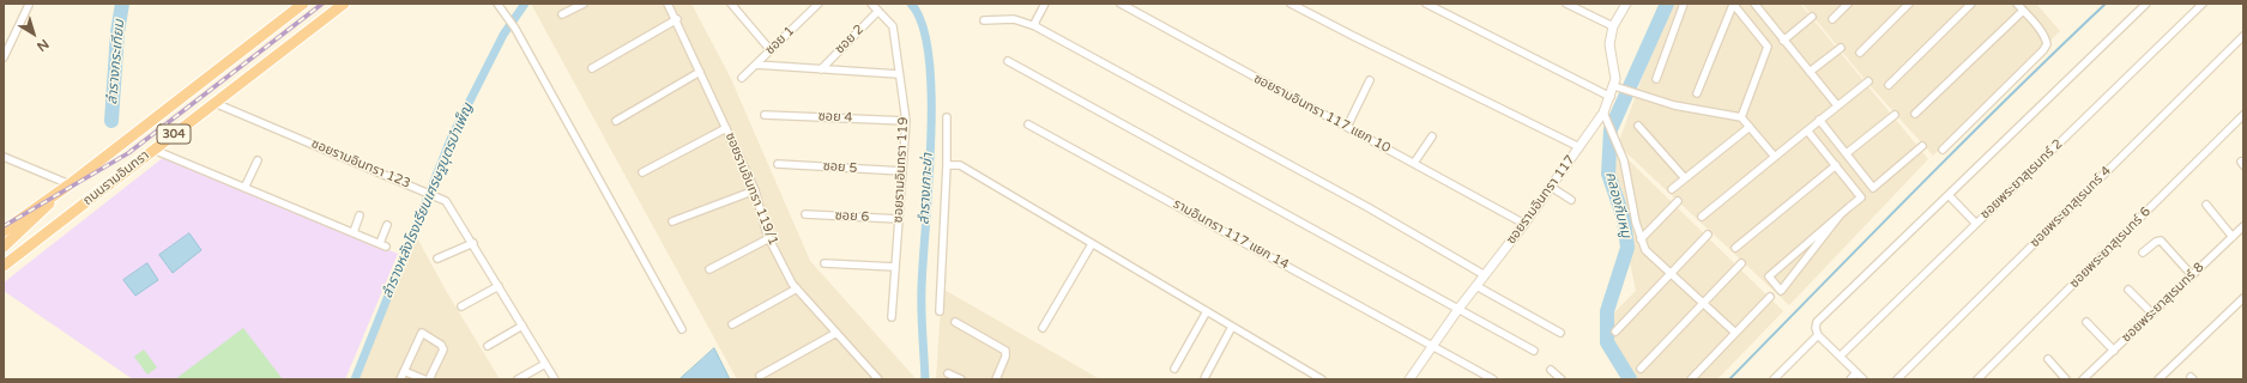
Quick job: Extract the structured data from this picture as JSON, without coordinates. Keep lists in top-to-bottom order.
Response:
{
  "streets": {
    "highway": ["304", "ถนนรามอินทรา"],
    "street": [
      "ซอย 2",
      "ซอย 1",
      "ซอยรามอินทรา 117 แยก 10",
      "ซอย 4",
      "ซอยรามอินทรา 123",
      "ซอย 5",
      "ซอยรามอินทรา 119",
      "ซอยพระยาสุเรนทร์ 2",
      "ซอยรามอินทรา 119/1",
      "ซอยรามอินทรา 117",
      "ซอยพระยาสุเรนทร์ 4",
      "ซอย 6",
      "รามอินทรา 117 แยก 14",
      "ซอยพระยาสุเรนทร์ 6",
      "ซอยพระยาสุเรนทร์ 8"
    ]
  },
  "crossings": [
    ["ซอย 2", "ซอยรามอินทรา 119"],
    ["ซอยรามอินทรา 117 แยก 10", "ซอยรามอินทรา 117"],
    ["ซอย 4", "ซอยรามอินทรา 119"],
    ["ซอยรามอินทรา 123", "ถนนรามอินทรา"],
    ["ซอย 5", "ซอยรามอินทรา 119"],
    ["ซอยรามอินทรา 119", "ซอย 6"],
    ["ซอยรามอินทรา 117", "รามอินทรา 117 แยก 14"]
  ],
  "water": [
    "ลำรางกระเทียม",
    "ลำรางเกาะข่า",
    "ลำรางหลังโรงเรียนเศรษฐบุตรบำเพ็ญ",
    "คลองกีบหมู"
  ],
  "north": "bottom right"
}
